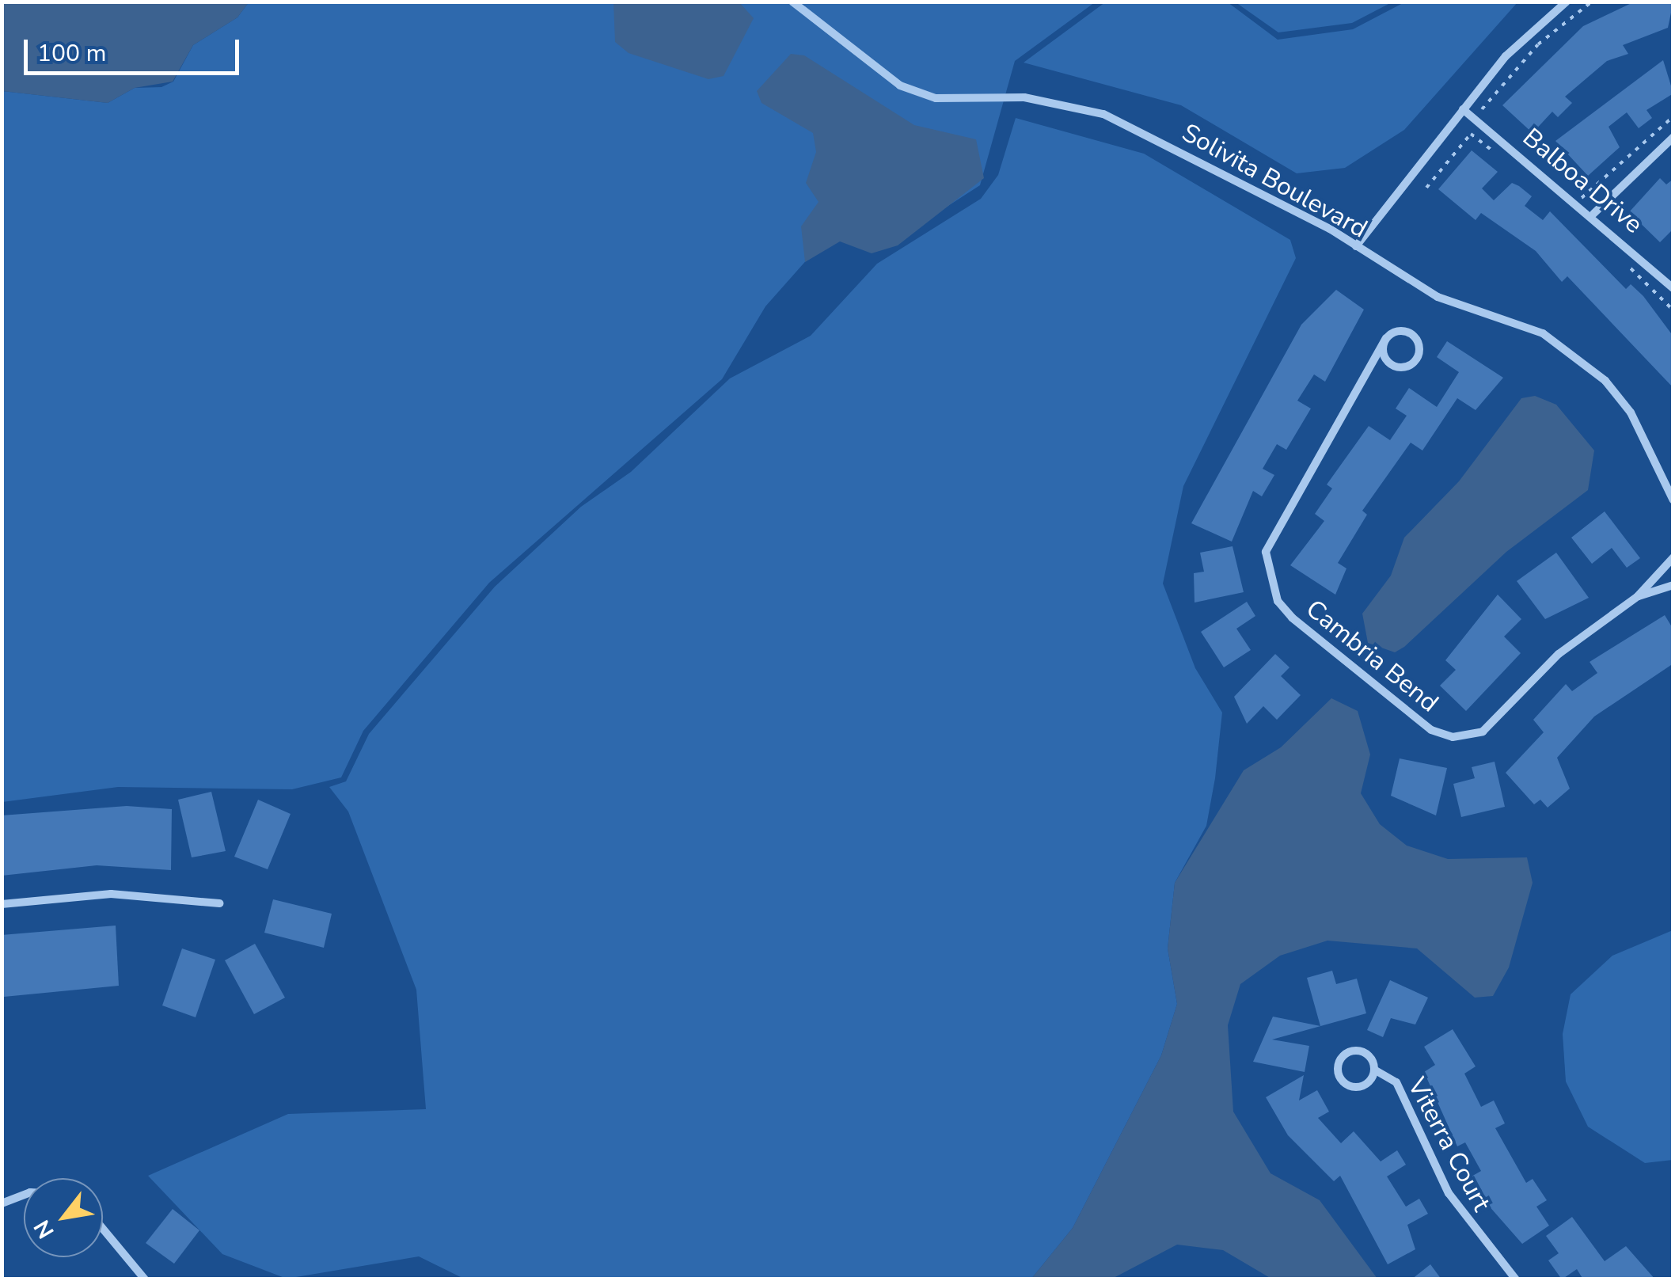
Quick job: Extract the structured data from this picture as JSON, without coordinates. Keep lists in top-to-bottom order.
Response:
{
  "streets": {
    "street": [
      "Solivita Boulevard",
      "Balboa Drive",
      "Cambria Bend",
      "Viterra Court"
    ]
  },
  "scale_bar": "100 m",
  "north": "bottom left"
}
